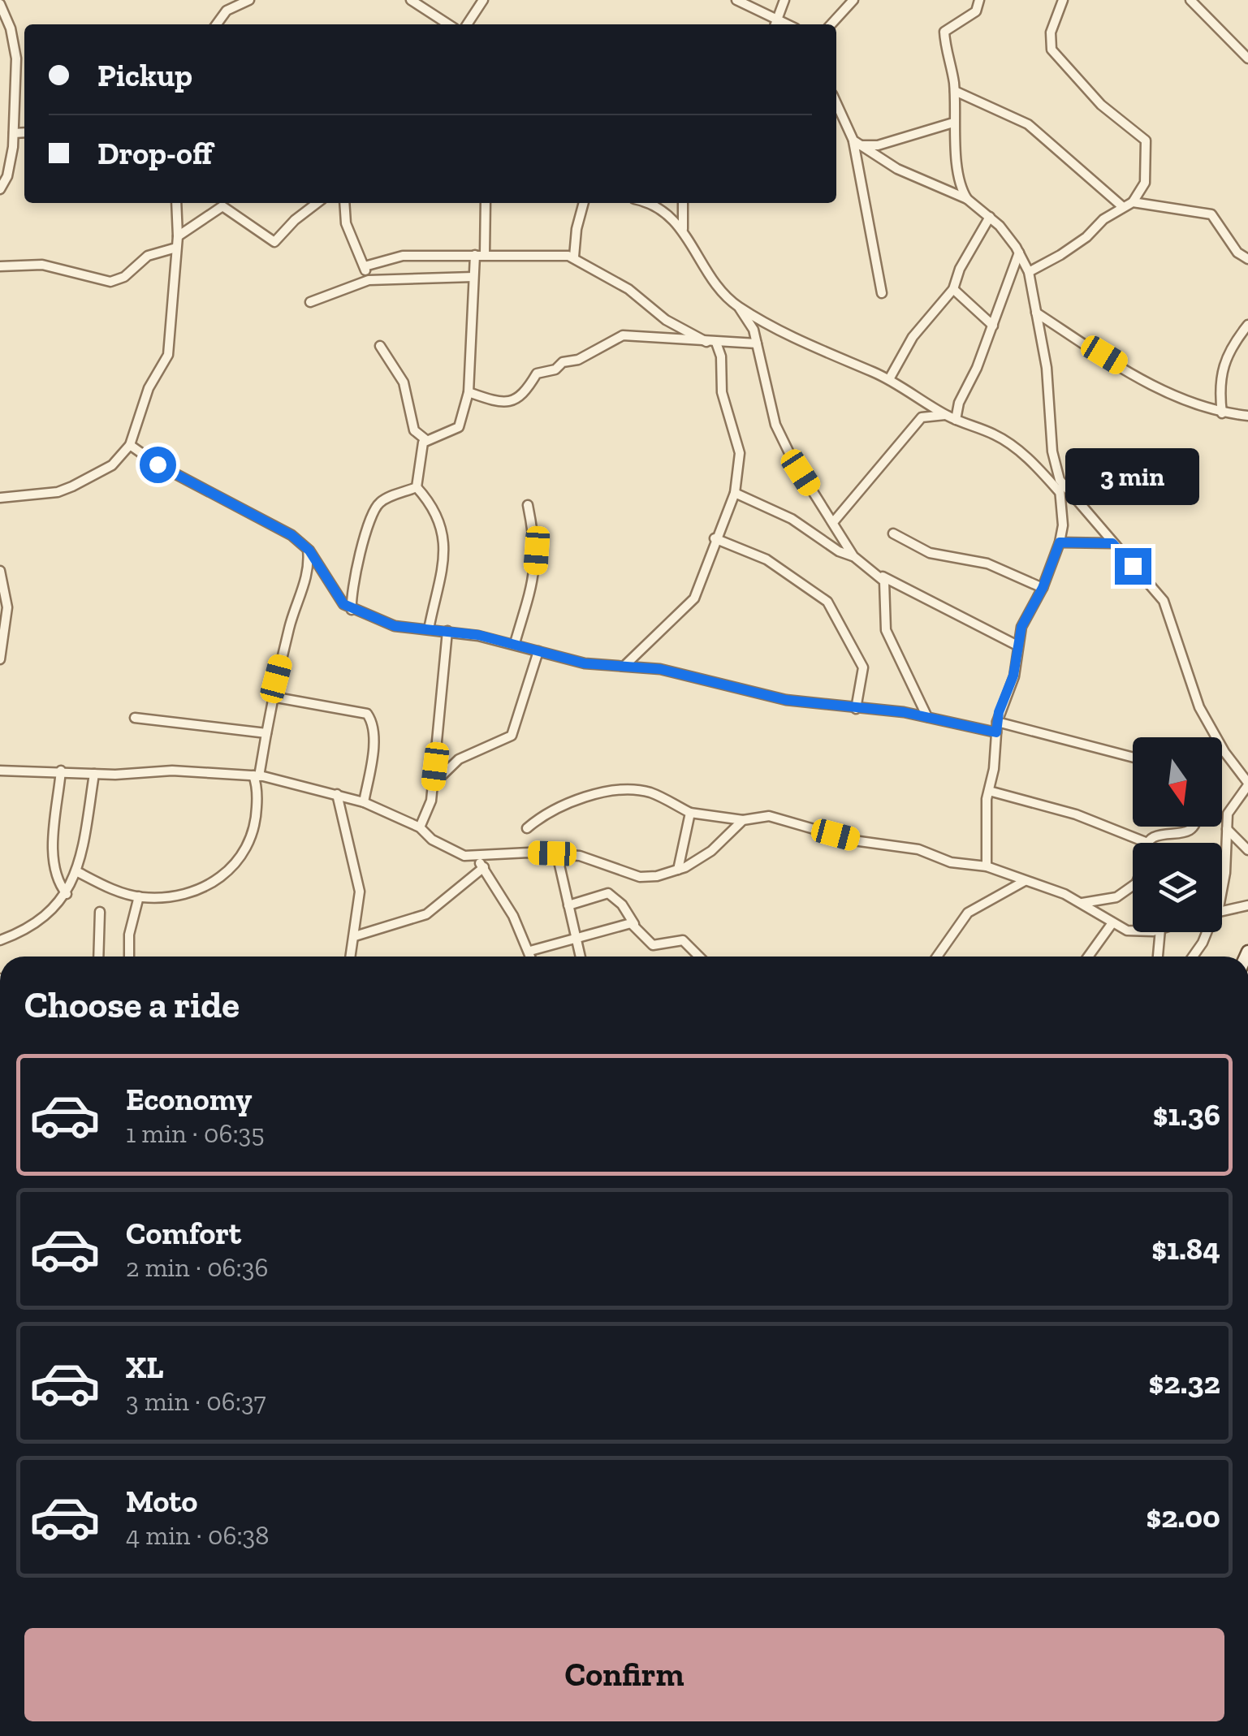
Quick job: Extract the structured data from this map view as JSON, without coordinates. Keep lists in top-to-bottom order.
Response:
{
  "north": "bottom",
  "page": {
    "banner": ["Pickup", "Drop-off"],
    "bubble": "3 min",
    "heading": "Choose a ride",
    "list": [
      {
        "name": "Economy",
        "note": "1 min · 06:35",
        "value": "$1.36"
      },
      {
        "name": "Comfort",
        "note": "2 min · 06:36",
        "value": "$1.84"
      },
      {
        "name": "XL",
        "note": "3 min · 06:37",
        "value": "$2.32"
      },
      {
        "name": "Moto",
        "note": "4 min · 06:38",
        "value": "$2.00"
      }
    ],
    "buttons": "Confirm"
  }
}
